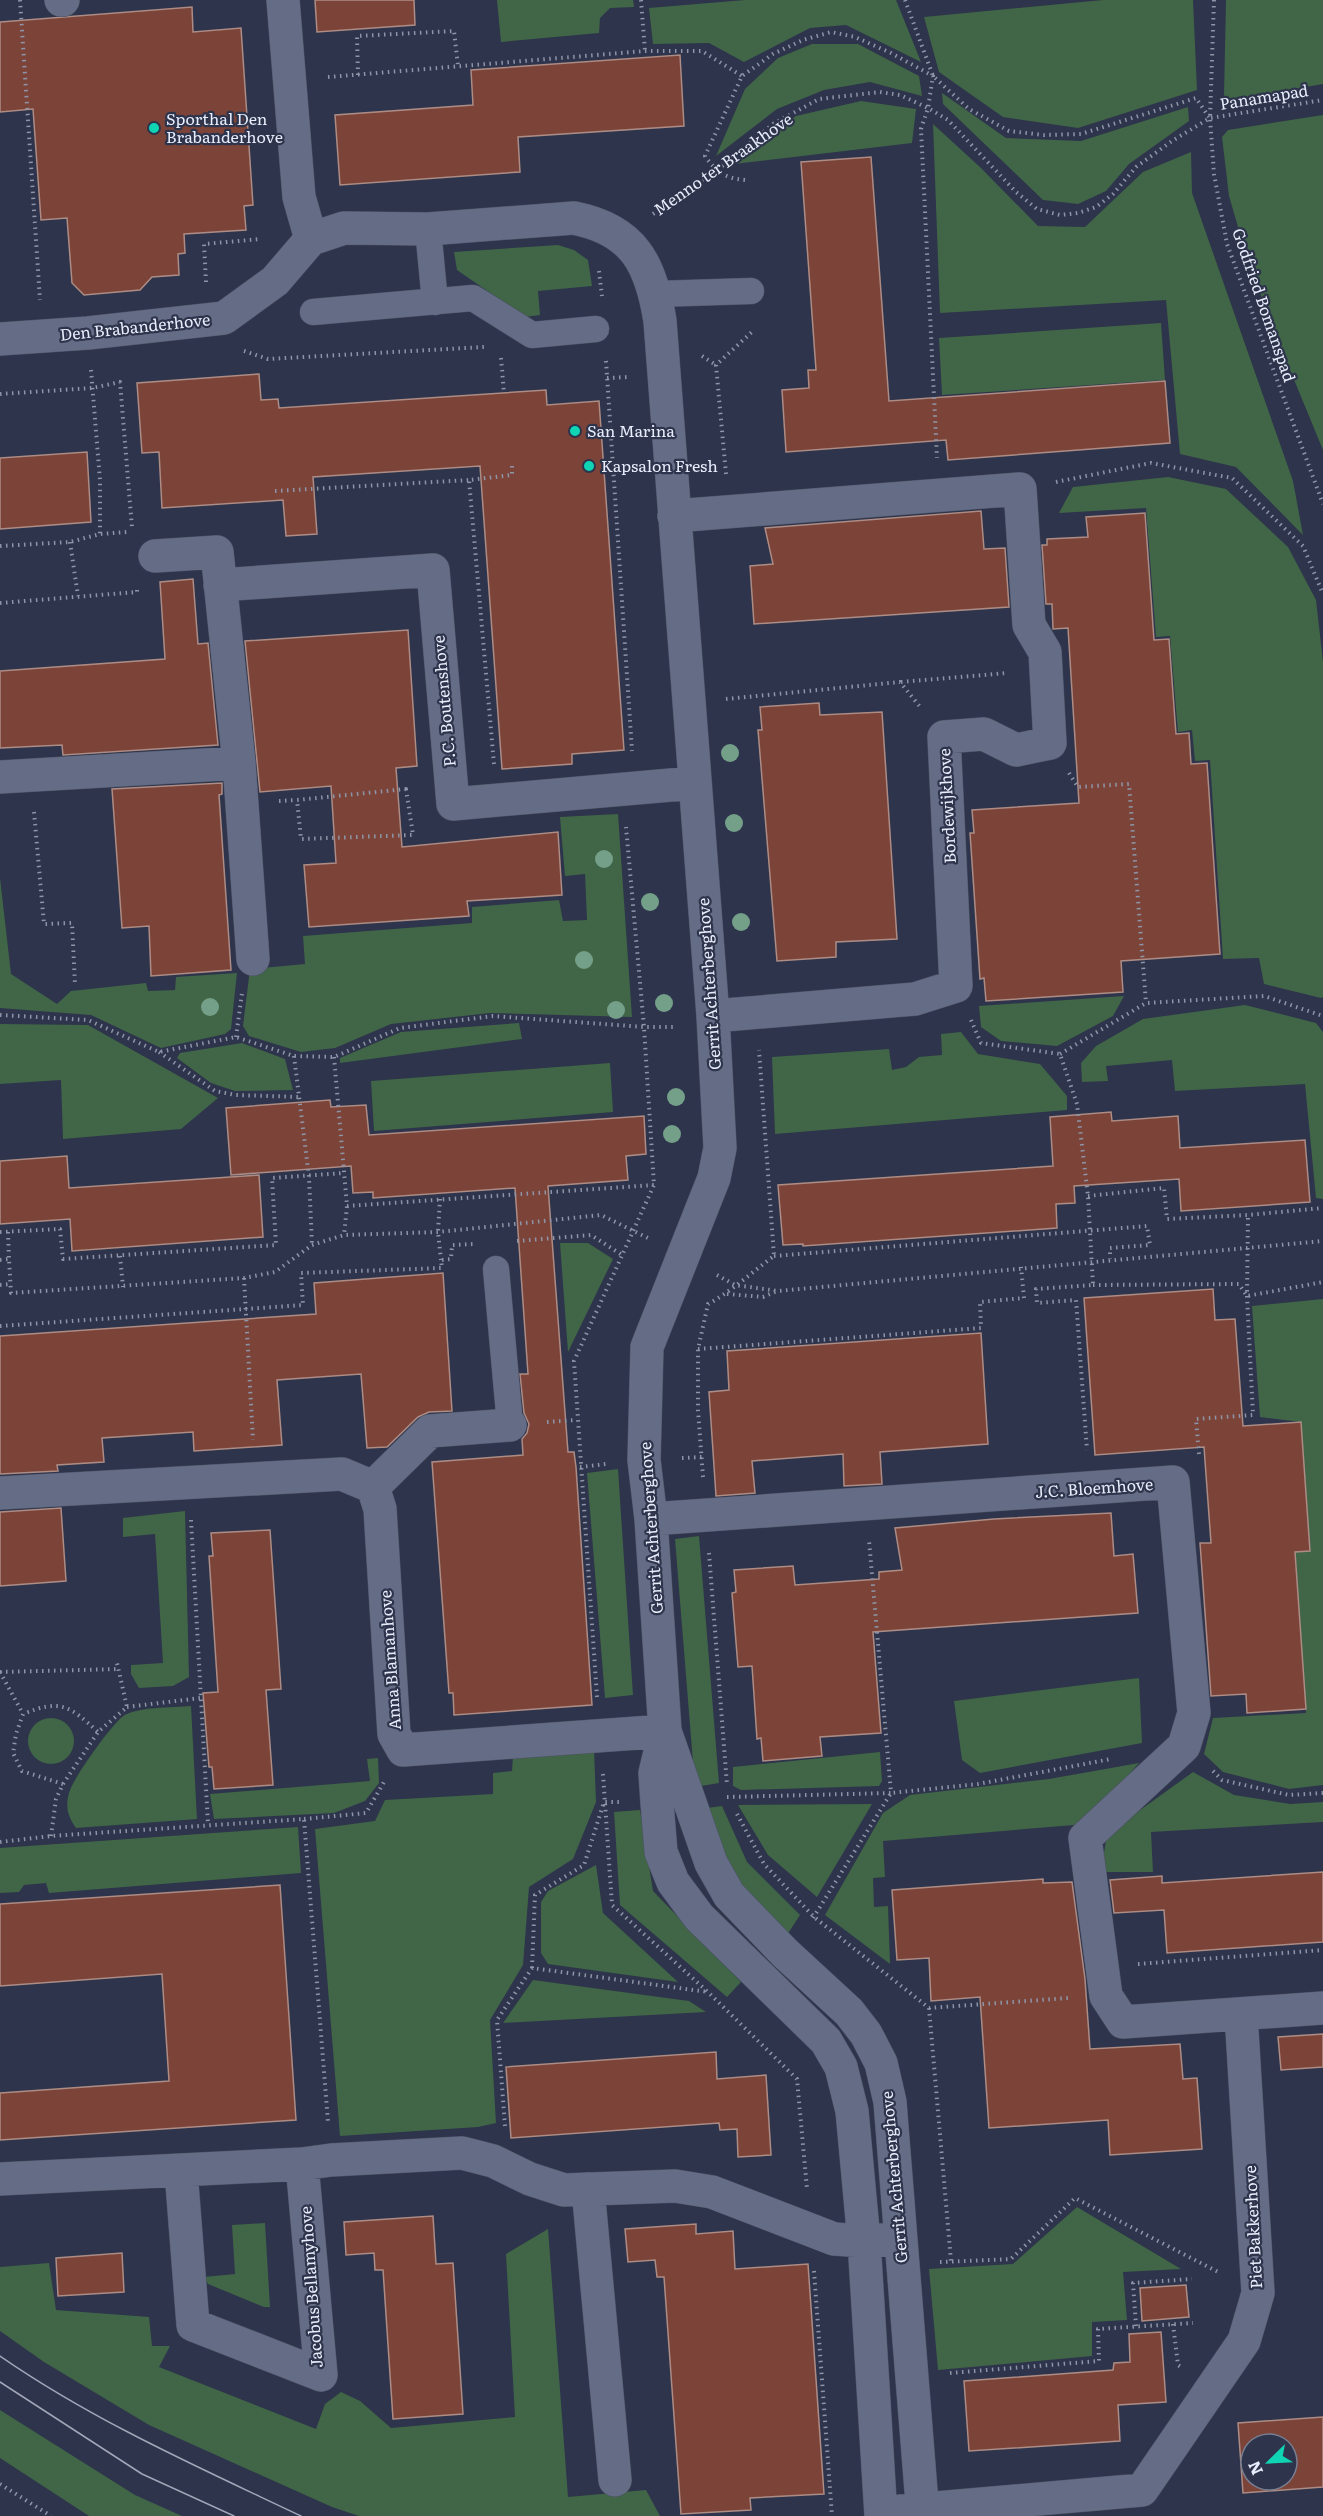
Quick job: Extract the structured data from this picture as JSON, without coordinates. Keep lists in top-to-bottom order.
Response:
{
  "streets": {
    "street": [
      "Den Brabanderhove",
      "P.C. Boutenshove",
      "Bordewijkhove",
      "Gerrit Achterberghove",
      "J.C. Bloemhove",
      "Anna Blamanhove",
      "Piet Bakkerhove",
      "Jacobus Bellamyhove"
    ],
    "path": ["Panamapad", "Menno ter Braakhove", "Godfried Bomanspad"]
  },
  "crossings": [
    ["Panamapad", "Menno ter Braakhove"],
    ["Panamapad", "Godfried Bomanspad"],
    ["Menno ter Braakhove", "Godfried Bomanspad"],
    ["Menno ter Braakhove", "Gerrit Achterberghove"],
    ["P.C. Boutenshove", "Gerrit Achterberghove"],
    ["Gerrit Achterberghove", "J.C. Bloemhove"],
    ["Gerrit Achterberghove", "Anna Blamanhove"],
    ["Gerrit Achterberghove", "Piet Bakkerhove"]
  ],
  "places": ["Sporthal Den Brabanderhove", "San Marina", "Kapsalon Fresh"],
  "north": "bottom left"
}
